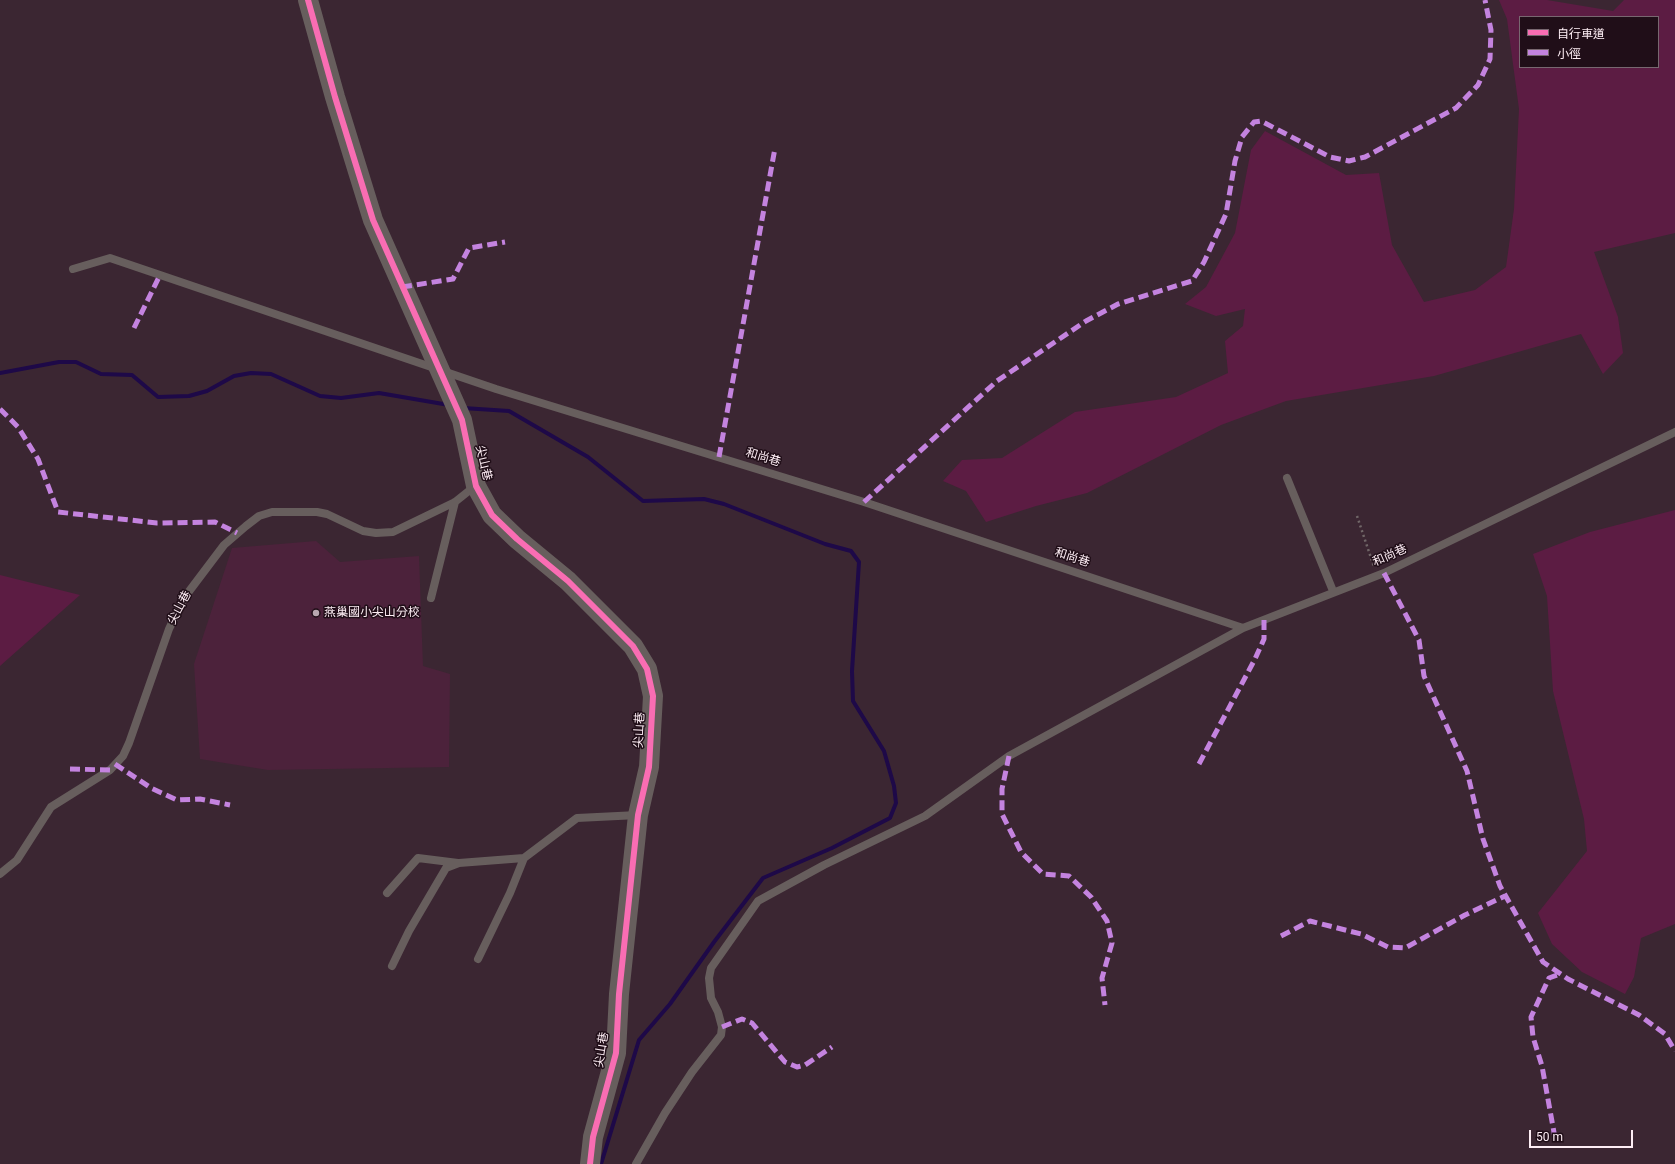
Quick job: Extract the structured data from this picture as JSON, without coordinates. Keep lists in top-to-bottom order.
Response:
{
  "streets": {
    "street": ["尖山巷"],
    "lane": ["和尚巷"]
  },
  "crossings": [
    ["和尚巷", "尖山巷"]
  ],
  "places": ["燕巢國小尖山分校"],
  "legend": ["自行車道", "小徑"],
  "scale_bar": "50 m"
}
